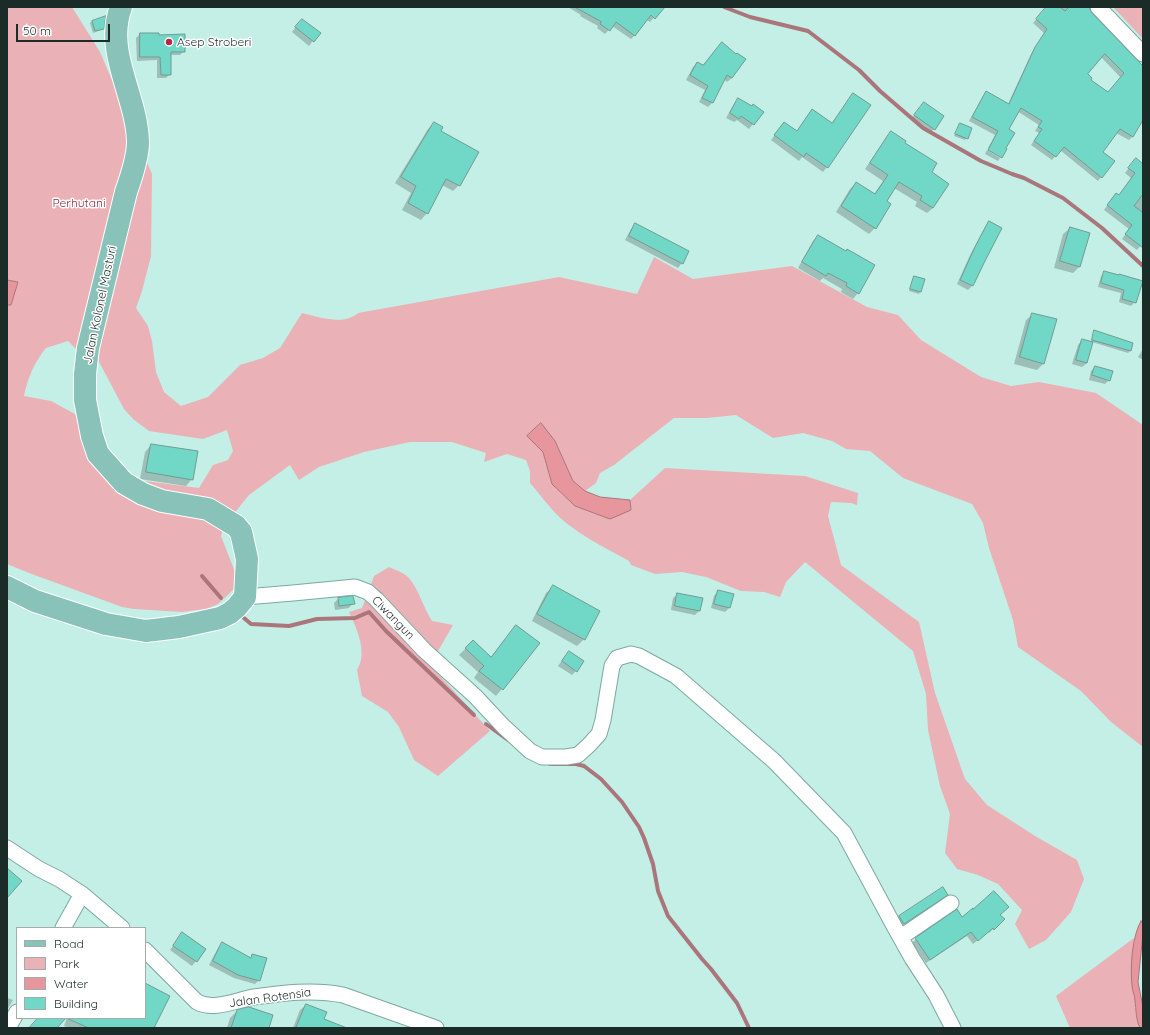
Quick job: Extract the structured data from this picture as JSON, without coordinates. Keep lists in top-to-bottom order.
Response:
{
  "streets": {
    "main road": ["Jalan Kolonel Masturi"],
    "street": ["Ciwangun", "Jalan Rotensia"]
  },
  "crossings": [
    ["Jalan Kolonel Masturi", "Ciwangun"]
  ],
  "parks": ["Perhutani"],
  "places": ["Asep Stroberi"],
  "legend": [
    "Road",
    "Park",
    "Water",
    "Building"
  ],
  "scale_bar": "50 m"
}
